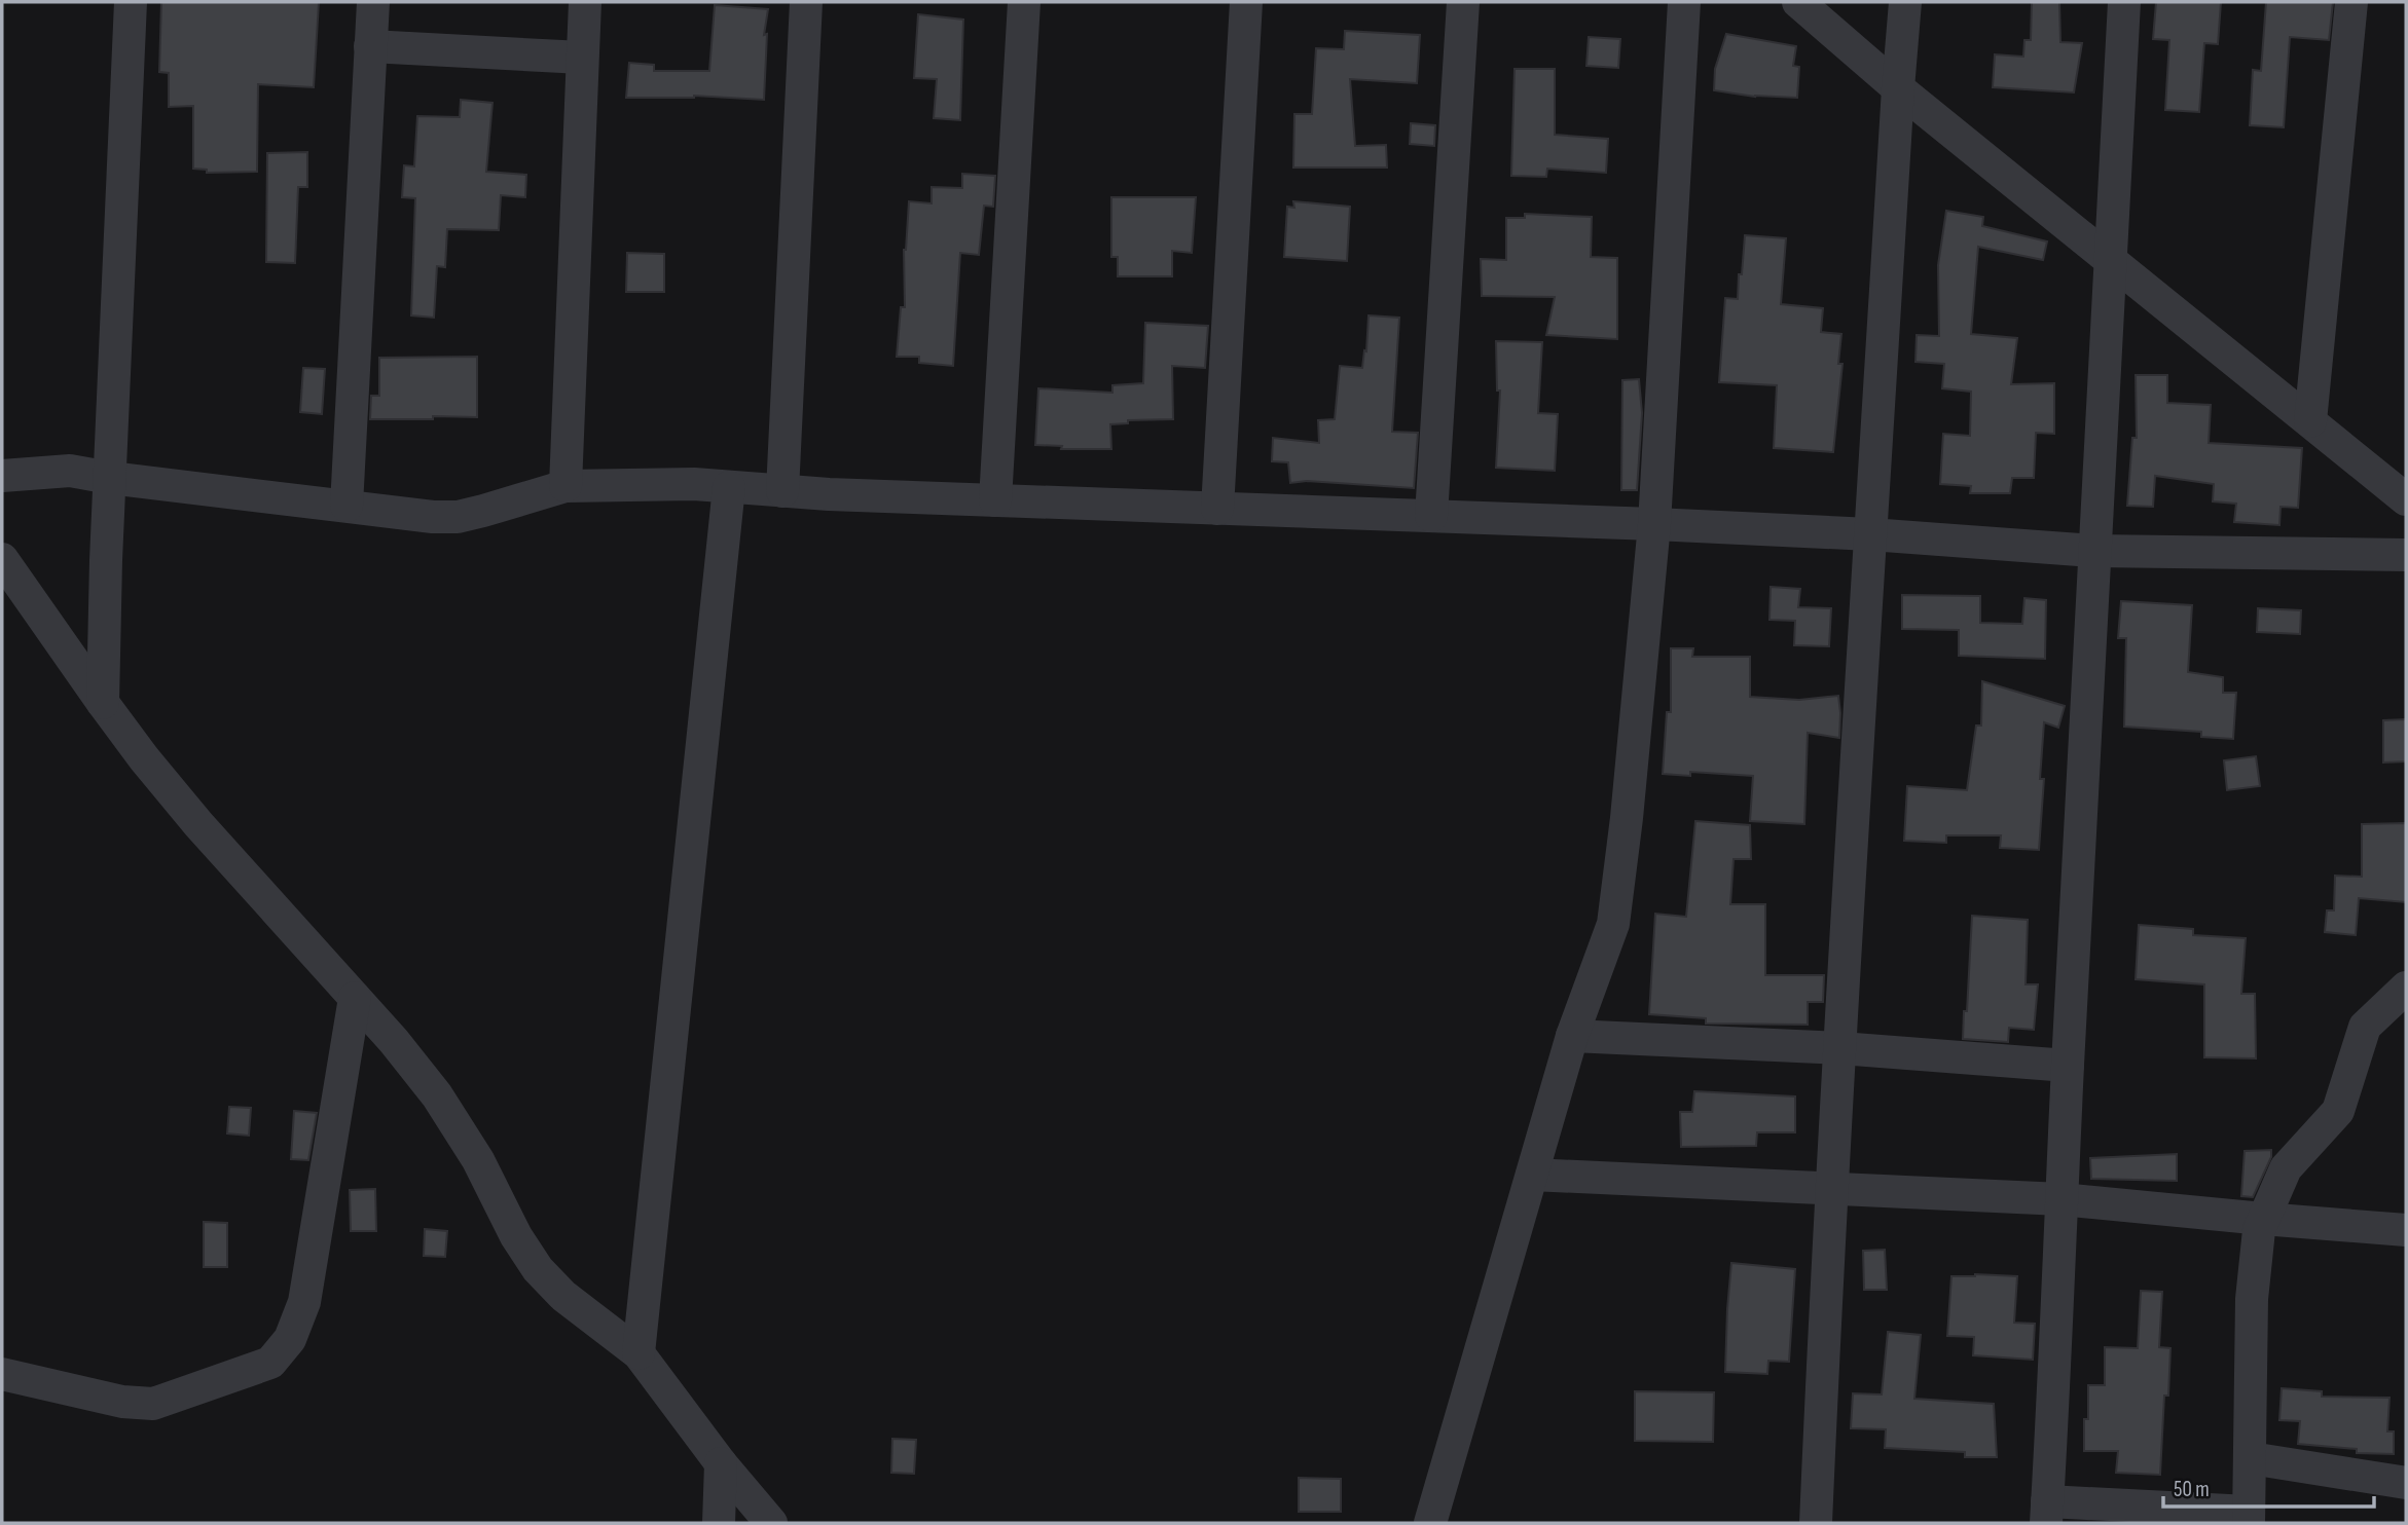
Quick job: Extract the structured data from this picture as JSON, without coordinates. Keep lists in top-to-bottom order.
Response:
{
  "scale_bar": "50 m"
}
